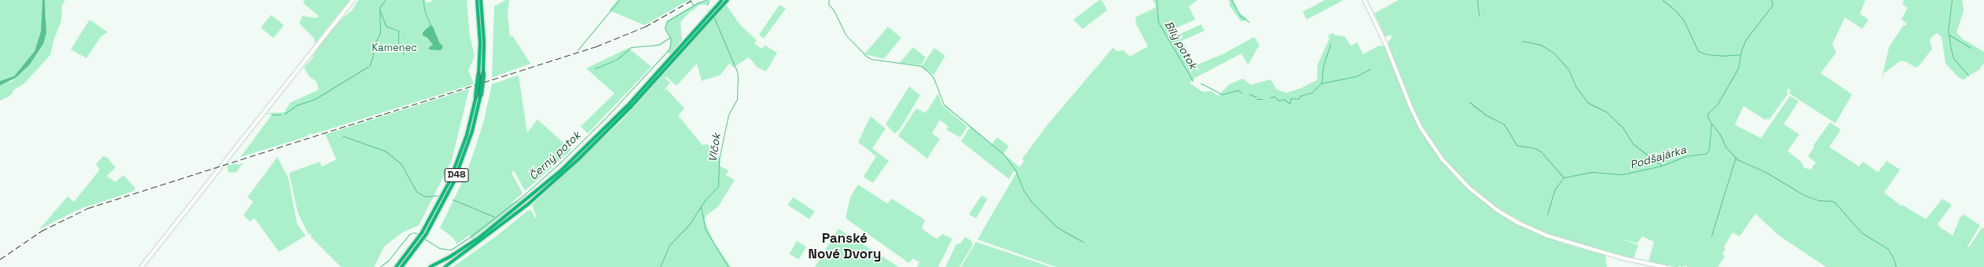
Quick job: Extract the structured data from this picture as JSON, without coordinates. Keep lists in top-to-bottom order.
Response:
{
  "streets": {
    "highway": ["D48"]
  },
  "districts": ["Panské Nové Dvory"],
  "water": [
    "Bílý potok",
    "Vlčok",
    "Černý potok",
    "Podšajárka"
  ],
  "parks": ["Kamenec"]
}
